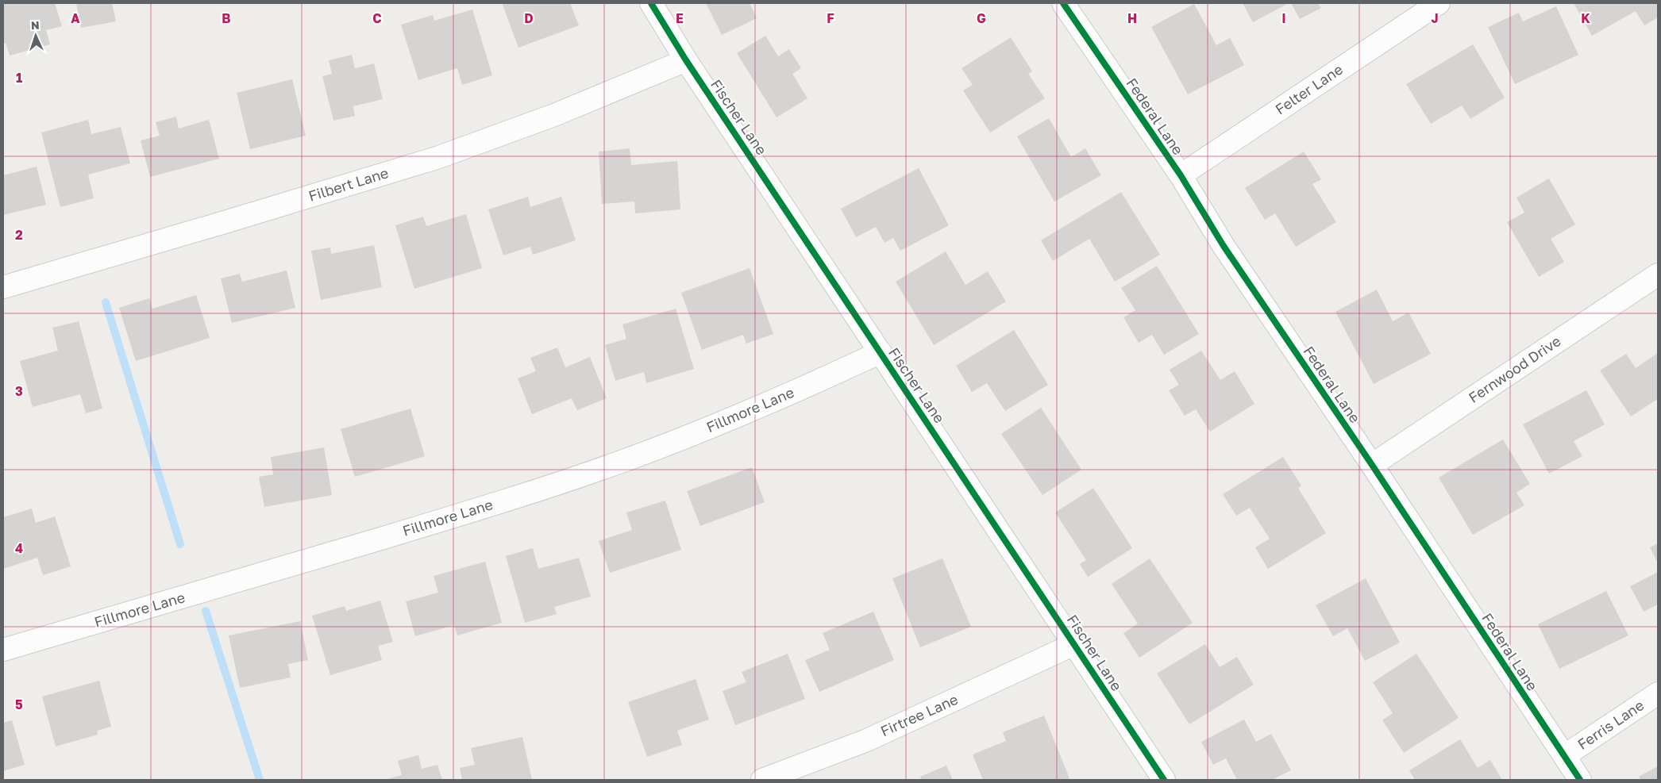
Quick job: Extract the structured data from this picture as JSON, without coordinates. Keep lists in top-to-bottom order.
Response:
{
  "streets": {
    "street": [
      "Felter Lane",
      "Federal Lane",
      "Fischer Lane",
      "Filbert Lane",
      "Fernwood Drive",
      "Fillmore Lane",
      "Firtree Lane",
      "Ferris Lane"
    ]
  },
  "crossings": [
    ["Felter Lane", "Federal Lane"],
    ["Federal Lane", "Fernwood Drive"],
    ["Federal Lane", "Ferris Lane"],
    ["Fischer Lane", "Filbert Lane"],
    ["Fischer Lane", "Fillmore Lane"],
    ["Fischer Lane", "Firtree Lane"]
  ],
  "north": "top",
  "grid": {
    "columns": [
      "A",
      "B",
      "C",
      "D",
      "E",
      "F",
      "G",
      "H",
      "I",
      "J",
      "K"
    ],
    "rows": [
      "1",
      "2",
      "3",
      "4",
      "5"
    ]
  }
}
